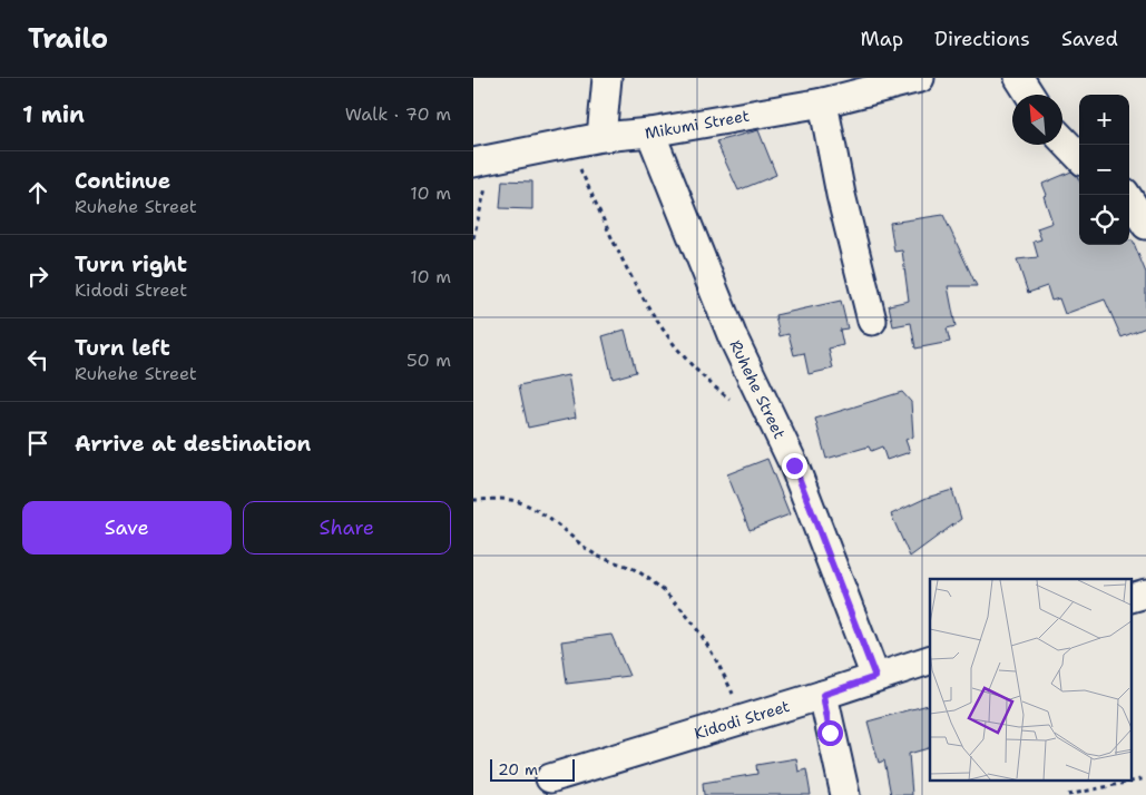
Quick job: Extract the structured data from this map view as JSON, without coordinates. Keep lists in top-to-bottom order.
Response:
{
  "streets": {
    "street": ["Mikumi Street", "Ruhehe Street", "Kidodi Street"]
  },
  "crossings": [
    ["Mikumi Street", "Ruhehe Street"],
    ["Ruhehe Street", "Kidodi Street"]
  ],
  "scale_bar": "20 m",
  "north": "top left",
  "page": {
    "header": "Trailo",
    "nav": ["Map", "Directions", "Saved"],
    "heading": ["1 min", "Walk · 70 m"],
    "map_buttons": ["+", "−"],
    "list": [
      ["Continue", "Ruhehe Street", "10 m"],
      ["Turn right", "Kidodi Street", "10 m"],
      ["Turn left", "Ruhehe Street", "50 m"],
      "Arrive at destination"
    ],
    "buttons": ["Save", "Share"],
    "scale": "20 m"
  }
}
